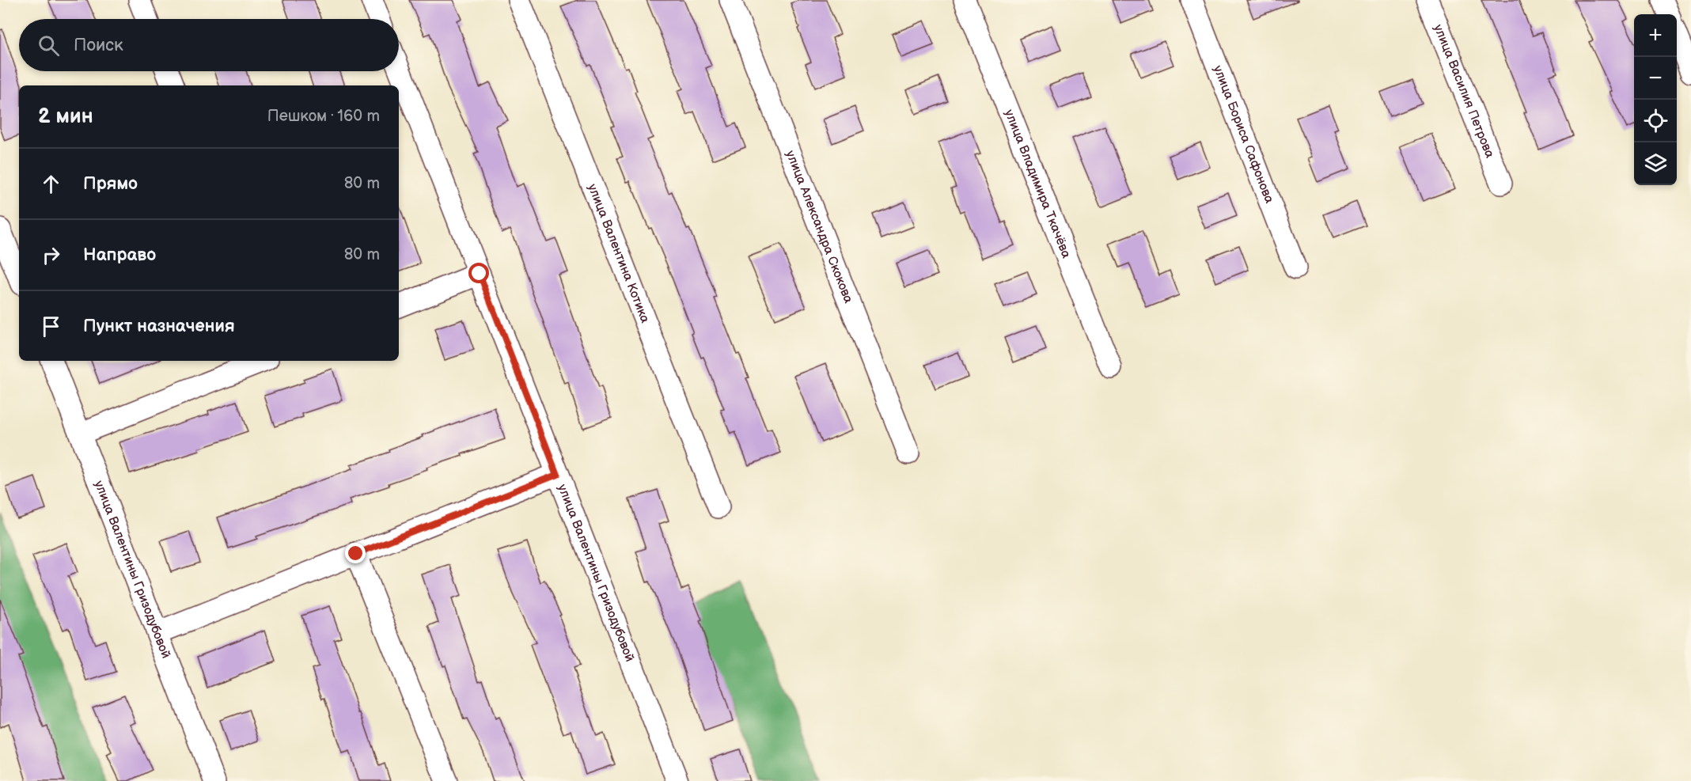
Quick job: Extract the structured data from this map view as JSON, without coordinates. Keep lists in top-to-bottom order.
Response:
{
  "streets": {
    "street": [
      "улица Василия Петрова",
      "улица Бориса Сафонова",
      "улица Владимира Ткачёва",
      "улица Александра Скокова",
      "улица Валентина Котика",
      "улица Валентины Гризодубовой"
    ]
  },
  "page": {
    "map_buttons": ["+", "−"],
    "search": "Поиск",
    "heading": ["2 мин", "Пешком · 160 m"],
    "list": [
      ["Прямо", "80 m"],
      ["Направо", "80 m"],
      "Пункт назначения"
    ]
  }
}
